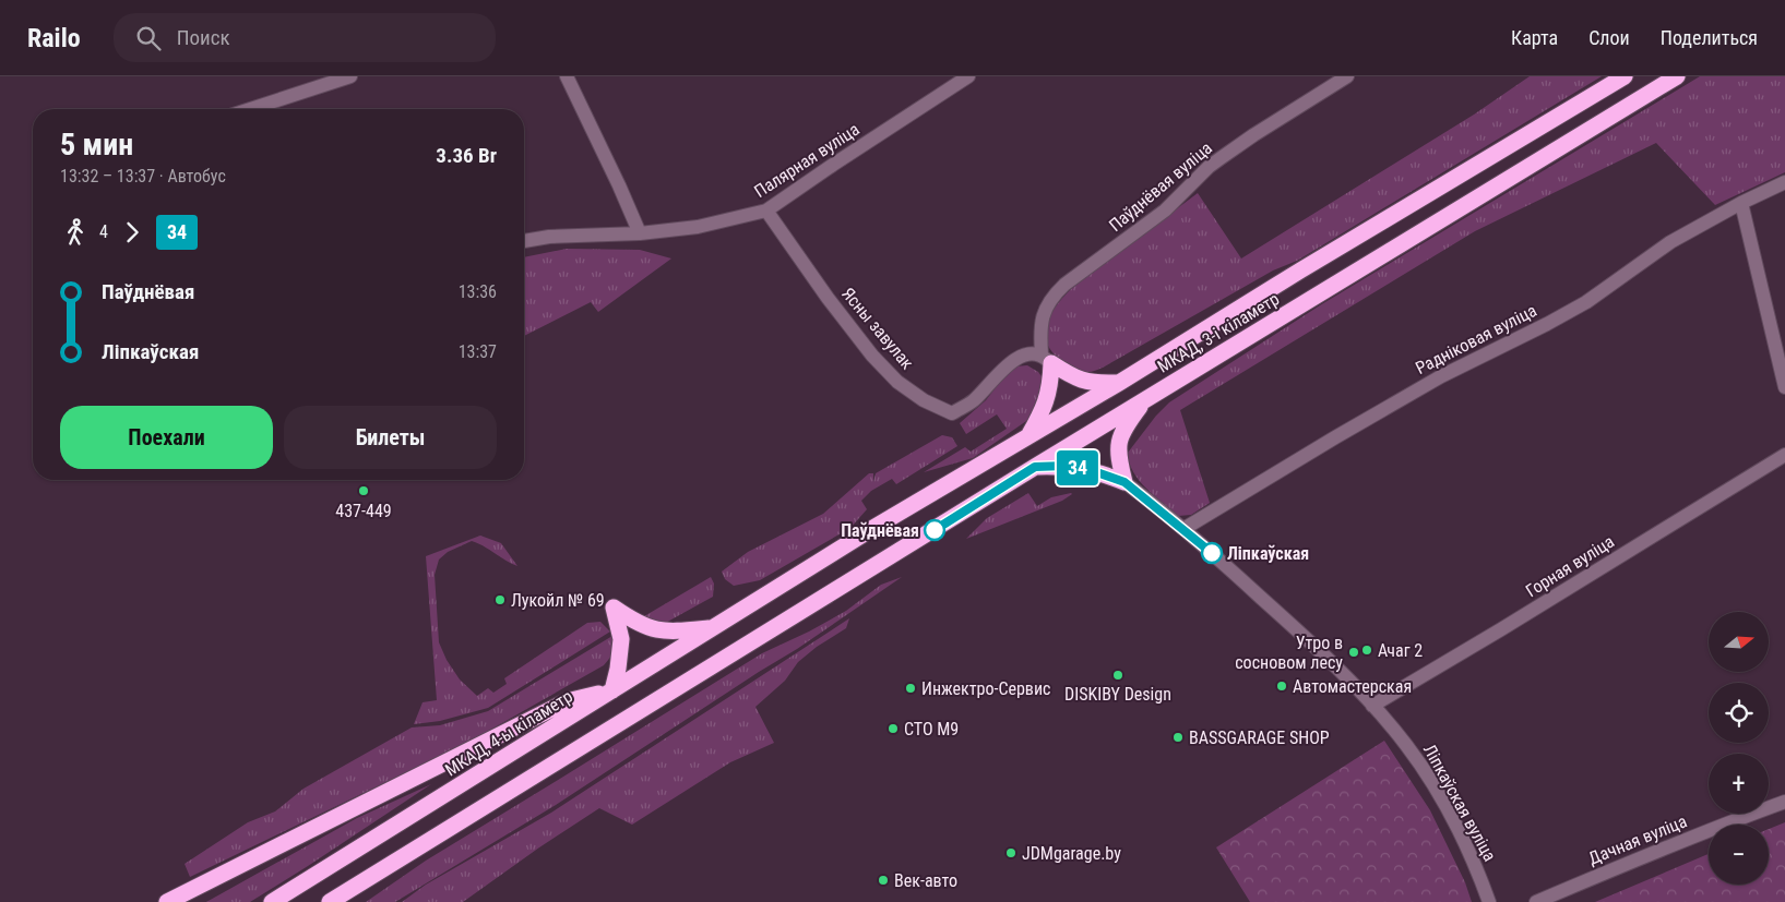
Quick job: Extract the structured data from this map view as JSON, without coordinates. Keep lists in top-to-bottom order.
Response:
{
  "streets": {
    "highway": ["МКАД, 3-і кіламетр", "МКАД, 4-ы кіламетр"],
    "street": [
      "Палярная вуліца",
      "Паўднёвая вуліца",
      "Ясны завулак",
      "Радніковая вуліца",
      "Горная вуліца",
      "Ліпкаўская вуліца",
      "Дачная вуліца"
    ]
  },
  "crossings": [
    ["Палярная вуліца", "Ясны завулак"],
    ["Паўднёвая вуліца", "Ясны завулак"],
    ["МКАД, 3-і кіламетр", "МКАД, 4-ы кіламетр"],
    ["Радніковая вуліца", "Ліпкаўская вуліца"],
    ["Горная вуліца", "Ліпкаўская вуліца"]
  ],
  "places": [
    "437-449",
    "Паўднёвая",
    "Ліпкаўская",
    "Лукойл № 69",
    "Ачаг 2",
    "Утро в сосновом лесу",
    "DISKIBY Design",
    "Автомастерская",
    "Инжектро-Сервис",
    "СТО М9",
    "BASSGARAGE SHOP",
    "JDMgarage.by",
    "Век-авто"
  ],
  "lines": ["bus line 34"],
  "north": "right",
  "page": {
    "header": "Railo",
    "search": "Поиск",
    "nav": ["Карта", "Слои", "Поделиться"],
    "on_map": "34",
    "heading": ["5 мин", "13:32 – 13:37 · Автобус", "3.36 Br"],
    "legs": ["4", "34"],
    "list": [
      {
        "name": "Паўднёвая",
        "value": "13:36"
      },
      {
        "name": "Ліпкаўская",
        "value": "13:37"
      }
    ],
    "buttons": ["Поехали", "Билеты"],
    "map_buttons": ["+", "−"]
  }
}
